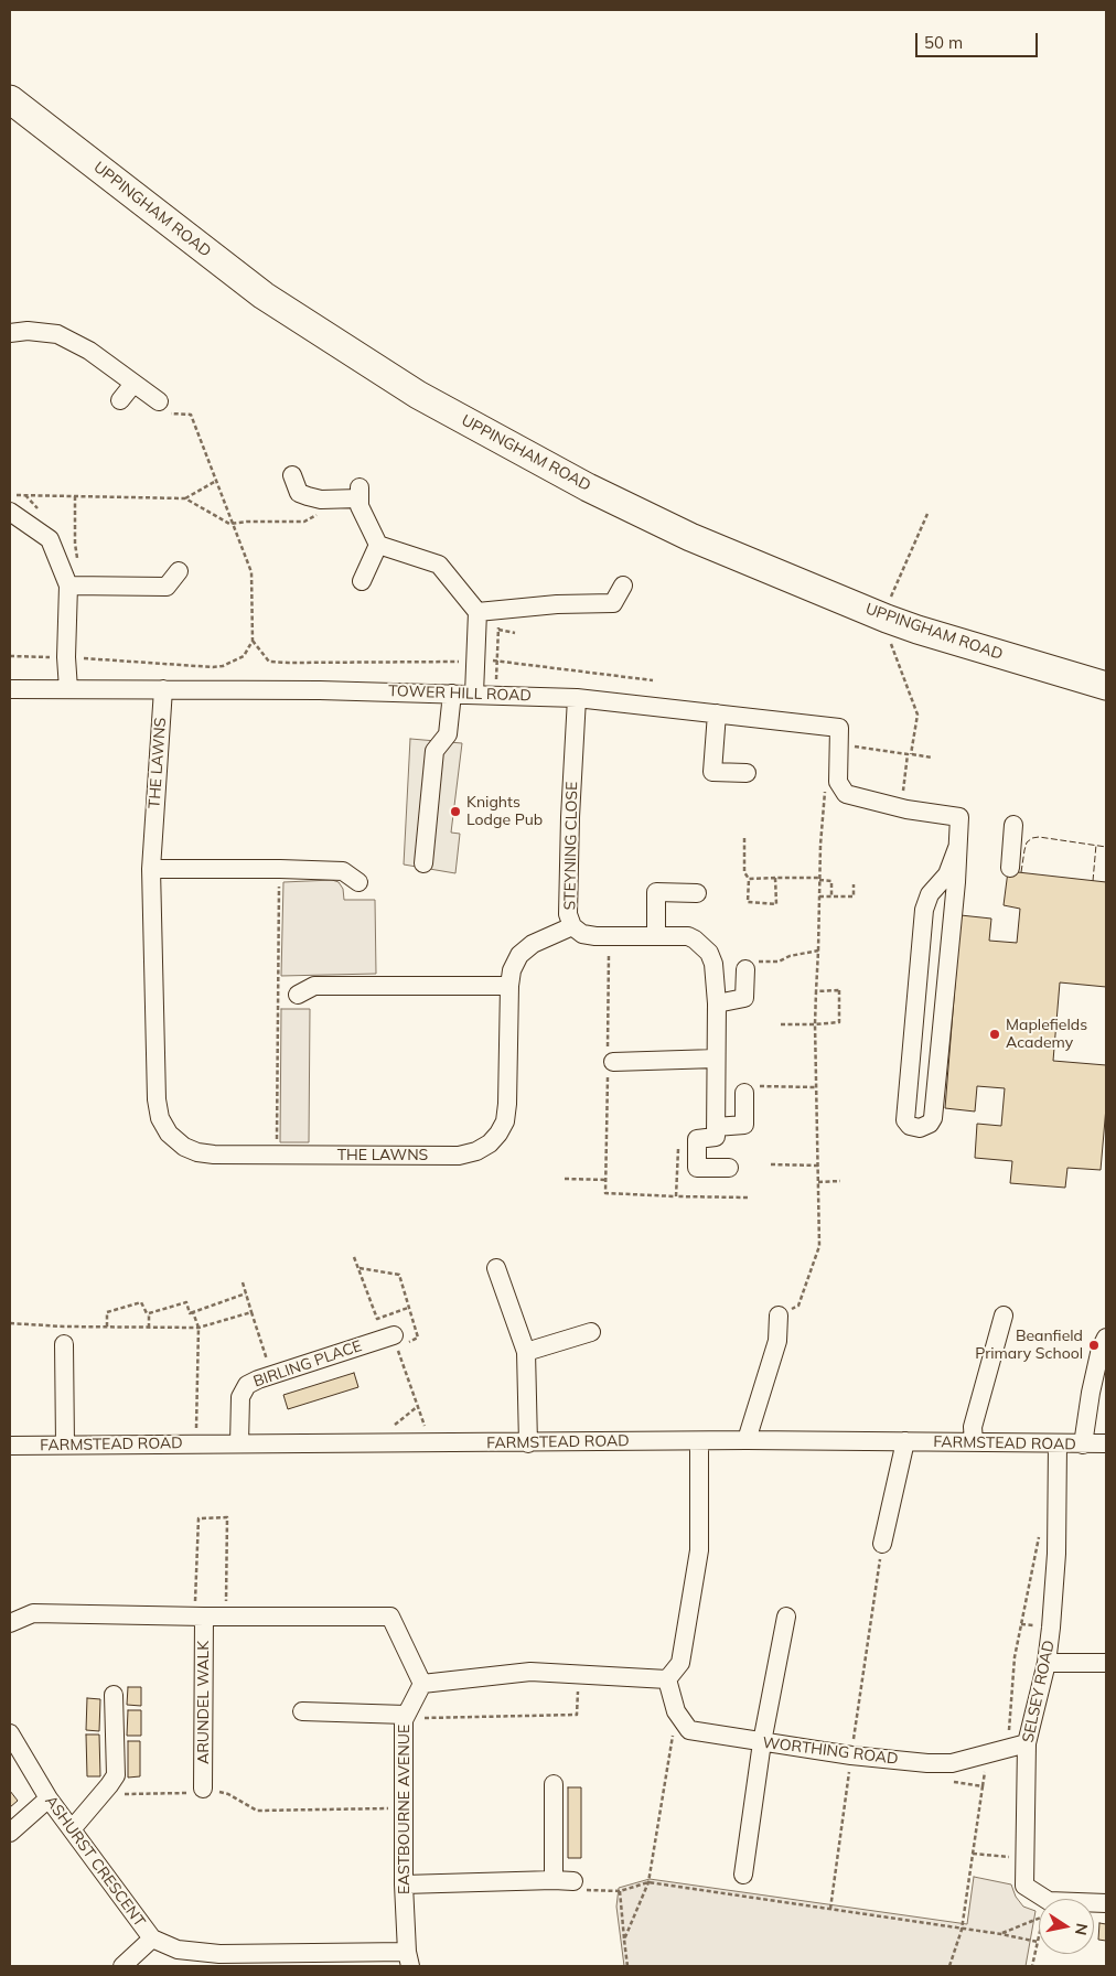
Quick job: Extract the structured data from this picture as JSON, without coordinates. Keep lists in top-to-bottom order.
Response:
{
  "streets": {
    "highway": ["UPPINGHAM ROAD"],
    "street": [
      "TOWER HILL ROAD",
      "THE LAWNS",
      "STEYNING CLOSE",
      "BIRLING PLACE",
      "FARMSTEAD ROAD",
      "SELSEY ROAD",
      "ARUNDEL WALK",
      "WORTHING ROAD",
      "EASTBOURNE AVENUE",
      "ASHURST CRESCENT"
    ]
  },
  "crossings": [
    ["TOWER HILL ROAD", "THE LAWNS"],
    ["TOWER HILL ROAD", "STEYNING CLOSE"],
    ["THE LAWNS", "STEYNING CLOSE"],
    ["BIRLING PLACE", "FARMSTEAD ROAD"],
    ["FARMSTEAD ROAD", "SELSEY ROAD"],
    ["SELSEY ROAD", "WORTHING ROAD"],
    ["EASTBOURNE AVENUE", "ASHURST CRESCENT"]
  ],
  "places": ["Knights Lodge Pub", "Maplefields Academy", "Beanfield Primary School"],
  "scale_bar": "50 m",
  "north": "right"
}
